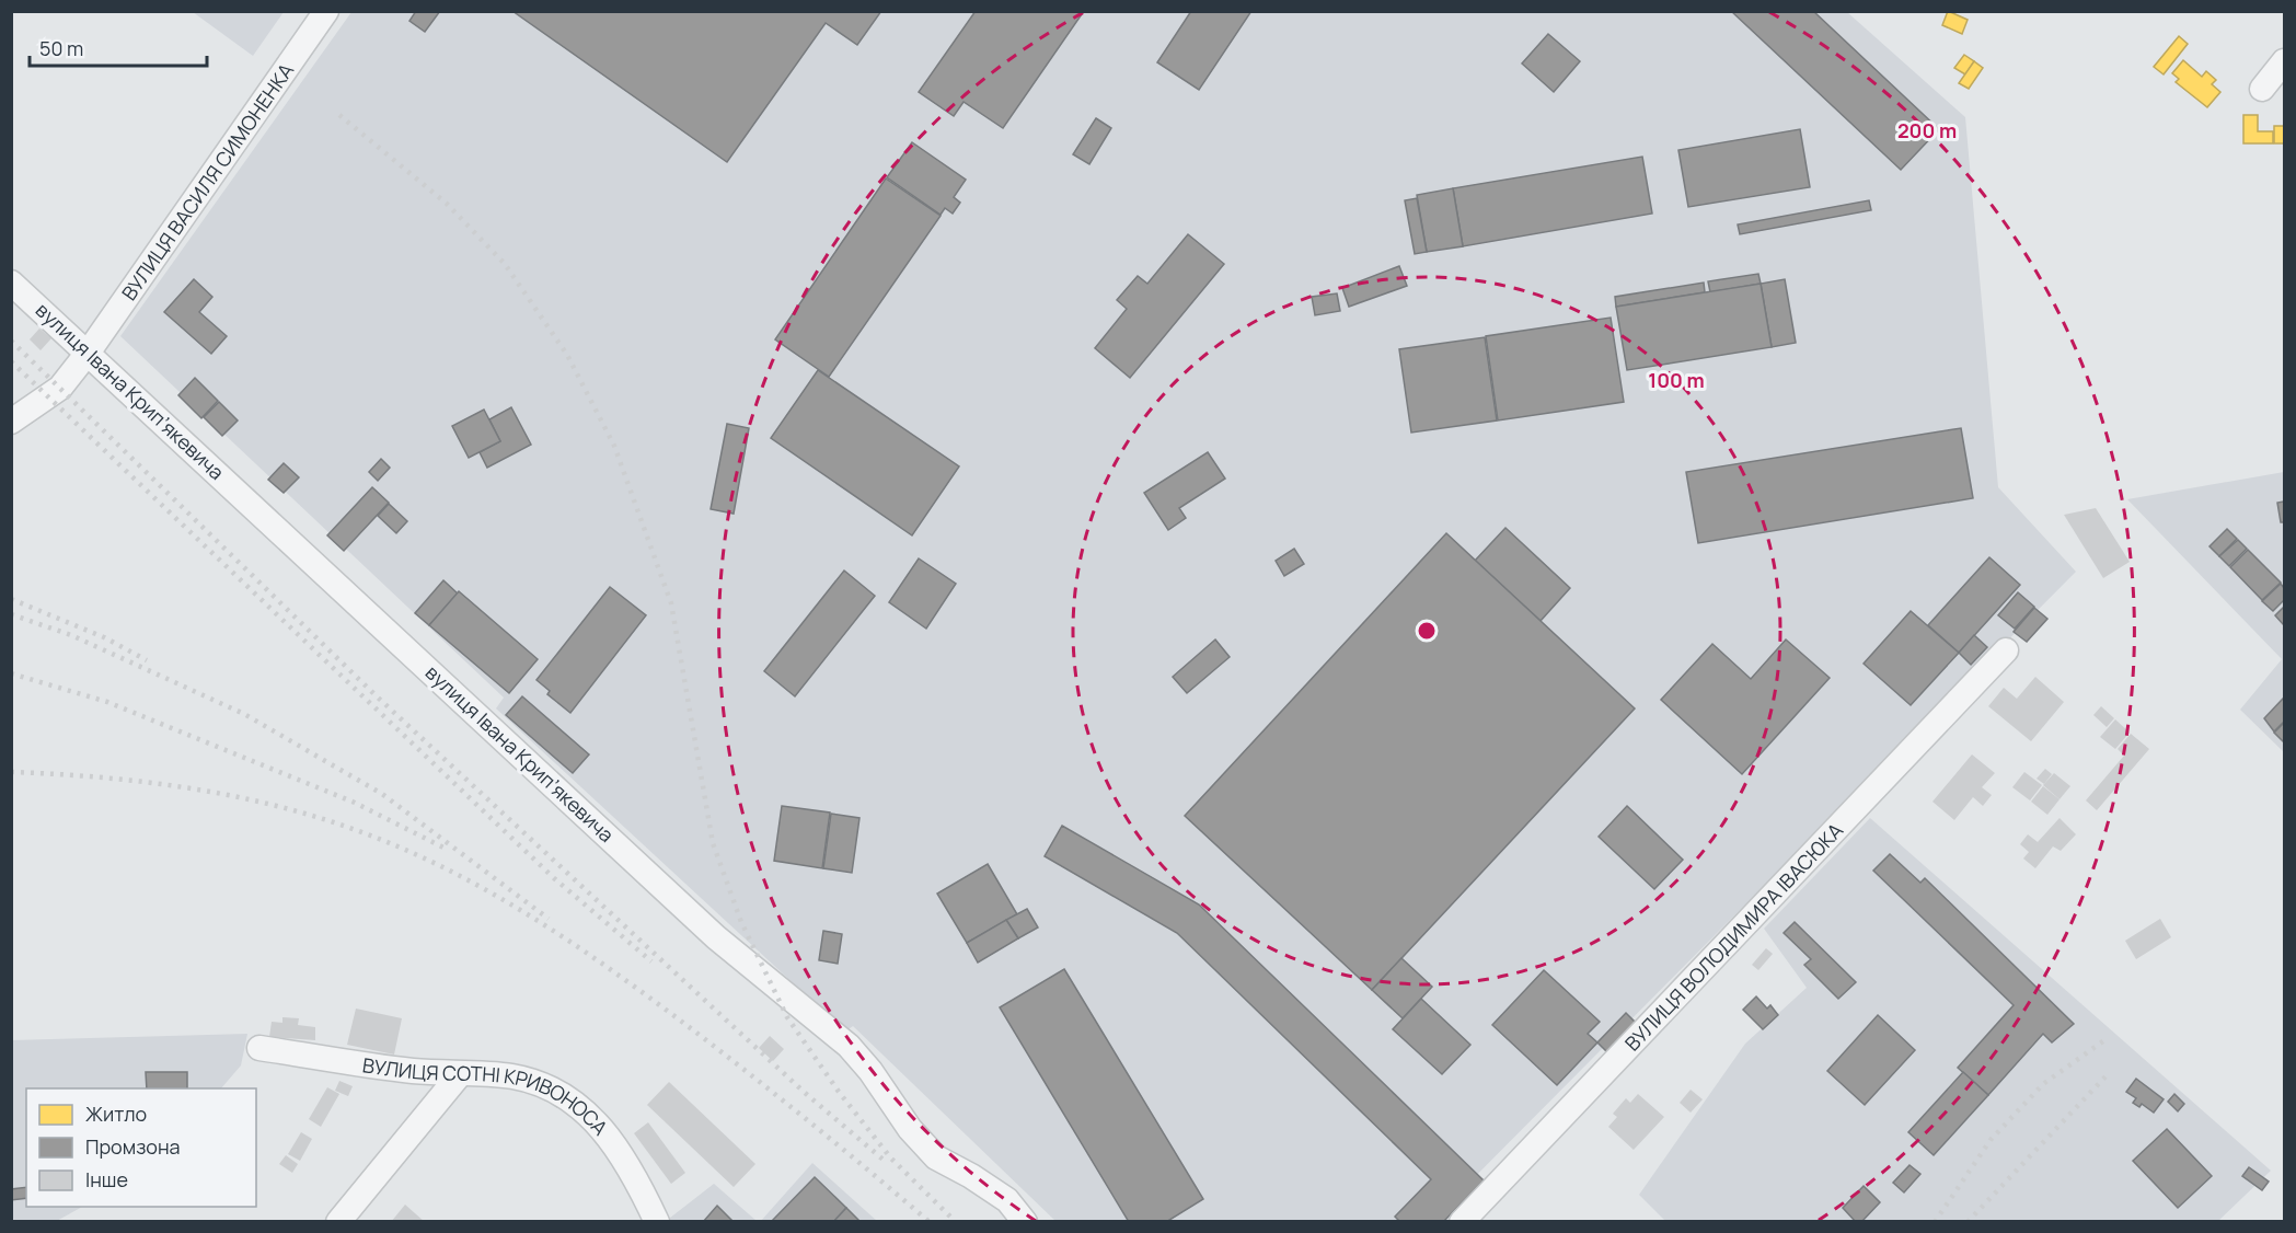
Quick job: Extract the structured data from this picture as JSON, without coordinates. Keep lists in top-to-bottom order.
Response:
{
  "streets": {
    "street": [
      "ВУЛИЦЯ ВАСИЛЯ СИМОНЕНКА",
      "вулиця Івана Крипʼякевича",
      "ВУЛИЦЯ ВОЛОДИМИРА ІВАСЮКА",
      "ВУЛИЦЯ СОТНІ КРИВОНОСА"
    ]
  },
  "crossings": [
    ["ВУЛИЦЯ ВАСИЛЯ СИМОНЕНКА", "вулиця Івана Крипʼякевича"]
  ],
  "legend": ["Житло", "Промзона", "Інше"],
  "scale_bar": "50 m",
  "rings": ["200 m", "100 m"]
}
